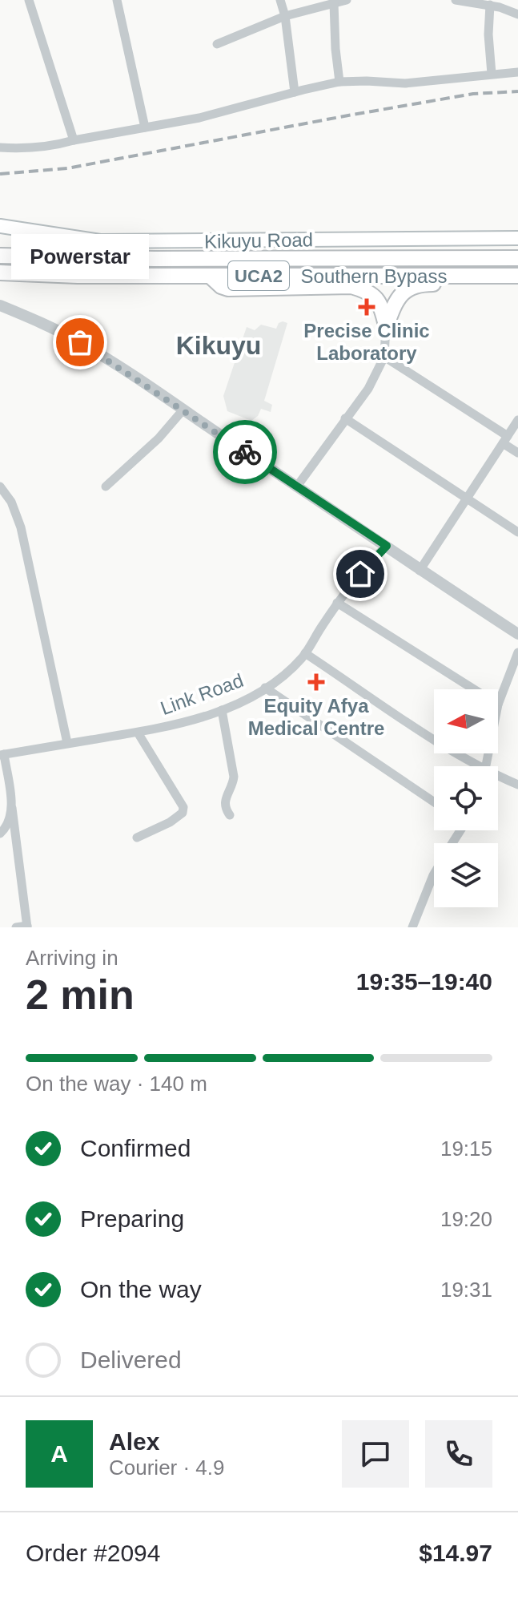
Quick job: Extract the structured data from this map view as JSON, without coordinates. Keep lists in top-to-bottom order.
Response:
{
  "streets": {
    "highway": ["UCA2", "Southern Bypass"],
    "main road": ["Kikuyu Road"],
    "street": ["Link Road"]
  },
  "districts": ["Kikuyu"],
  "places": {
    "health": ["Precise Clinic Laboratory", "Equity Afya Medical Centre"],
    "other": ["Powerstar"]
  },
  "north": "left",
  "page": {
    "bubble": "Powerstar",
    "heading": ["2 min", "Arriving in", "19:35–19:40"],
    "panel": [
      "Alex",
      "Courier · 4.9",
      "Order #2094",
      "$14.97"
    ],
    "bar": "On the way · 140 m",
    "list": [
      ["Confirmed", "19:15"],
      ["Preparing", "19:20"],
      ["On the way", "19:31"],
      "Delivered"
    ],
    "round": "A"
  }
}
